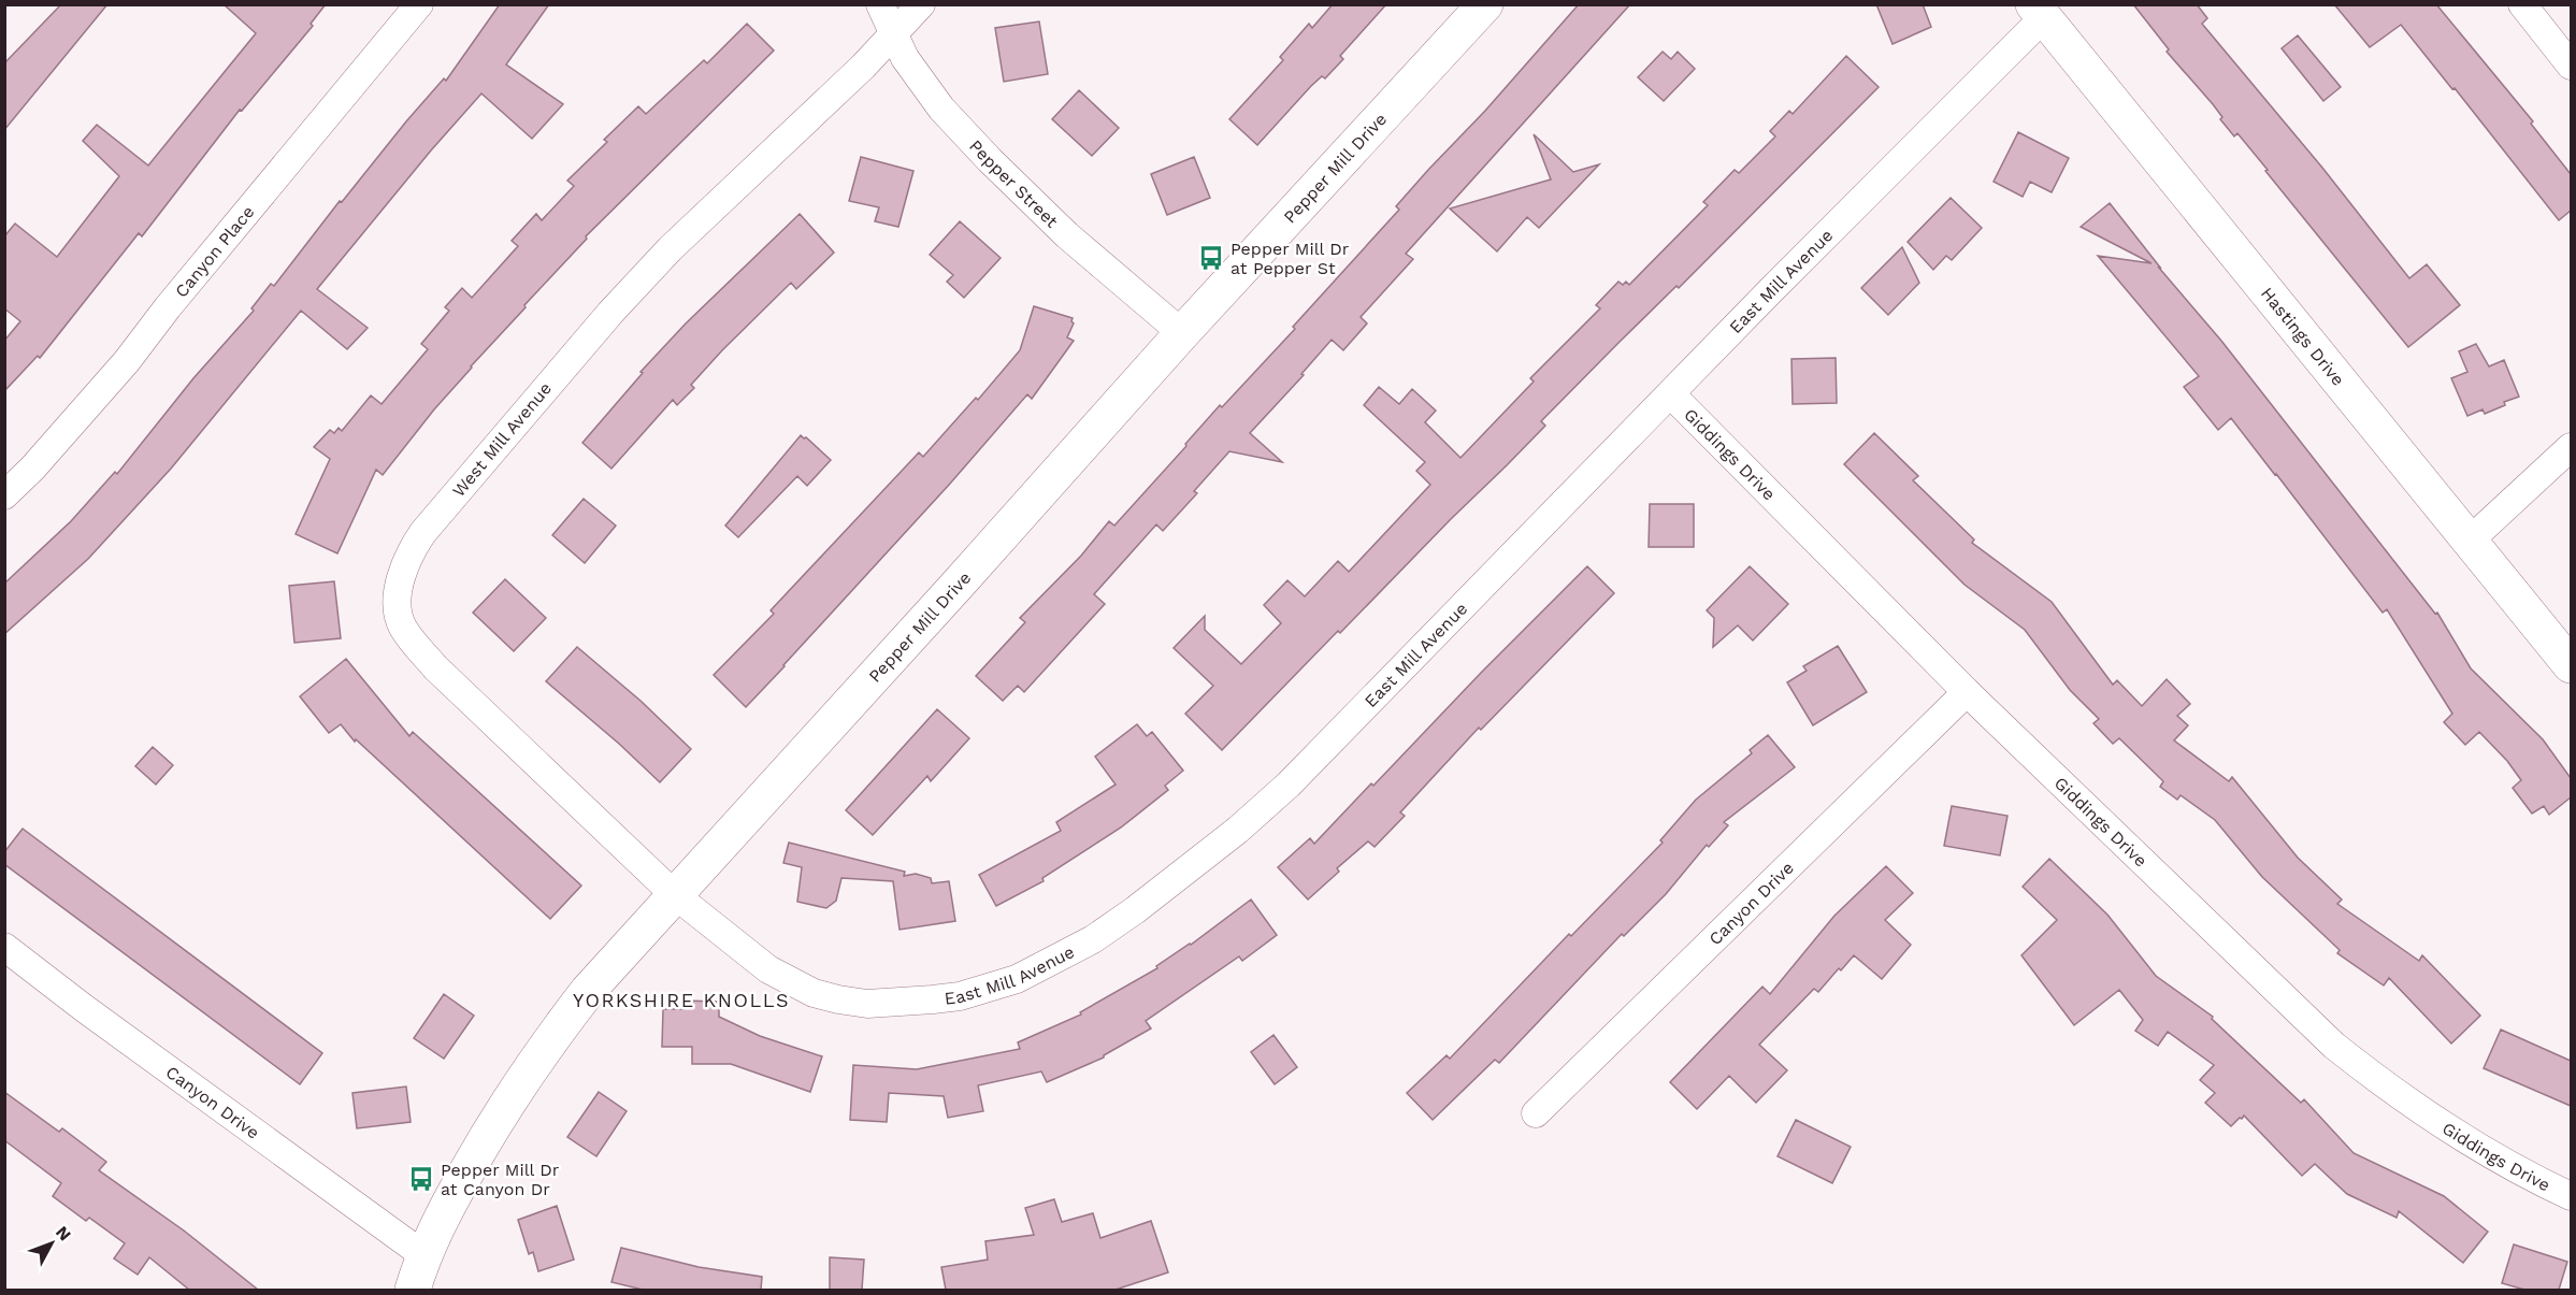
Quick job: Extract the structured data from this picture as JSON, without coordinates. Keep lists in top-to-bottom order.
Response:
{
  "streets": {
    "street": [
      "Pepper Mill Drive",
      "Pepper Street",
      "Canyon Place",
      "East Mill Avenue",
      "Hastings Drive",
      "West Mill Avenue",
      "Giddings Drive",
      "Canyon Drive"
    ]
  },
  "crossings": [
    ["Pepper Mill Drive", "Pepper Street"],
    ["Pepper Mill Drive", "East Mill Avenue"],
    ["Pepper Mill Drive", "West Mill Avenue"],
    ["Pepper Mill Drive", "Canyon Drive"],
    ["Pepper Street", "West Mill Avenue"],
    ["East Mill Avenue", "Hastings Drive"],
    ["East Mill Avenue", "West Mill Avenue"],
    ["East Mill Avenue", "Giddings Drive"],
    ["Giddings Drive", "Canyon Drive"]
  ],
  "districts": ["YORKSHIRE KNOLLS"],
  "places": {
    "bus stop": ["Pepper Mill Dr at Pepper St", "Pepper Mill Dr at Canyon Dr"]
  },
  "north": "top right"
}
